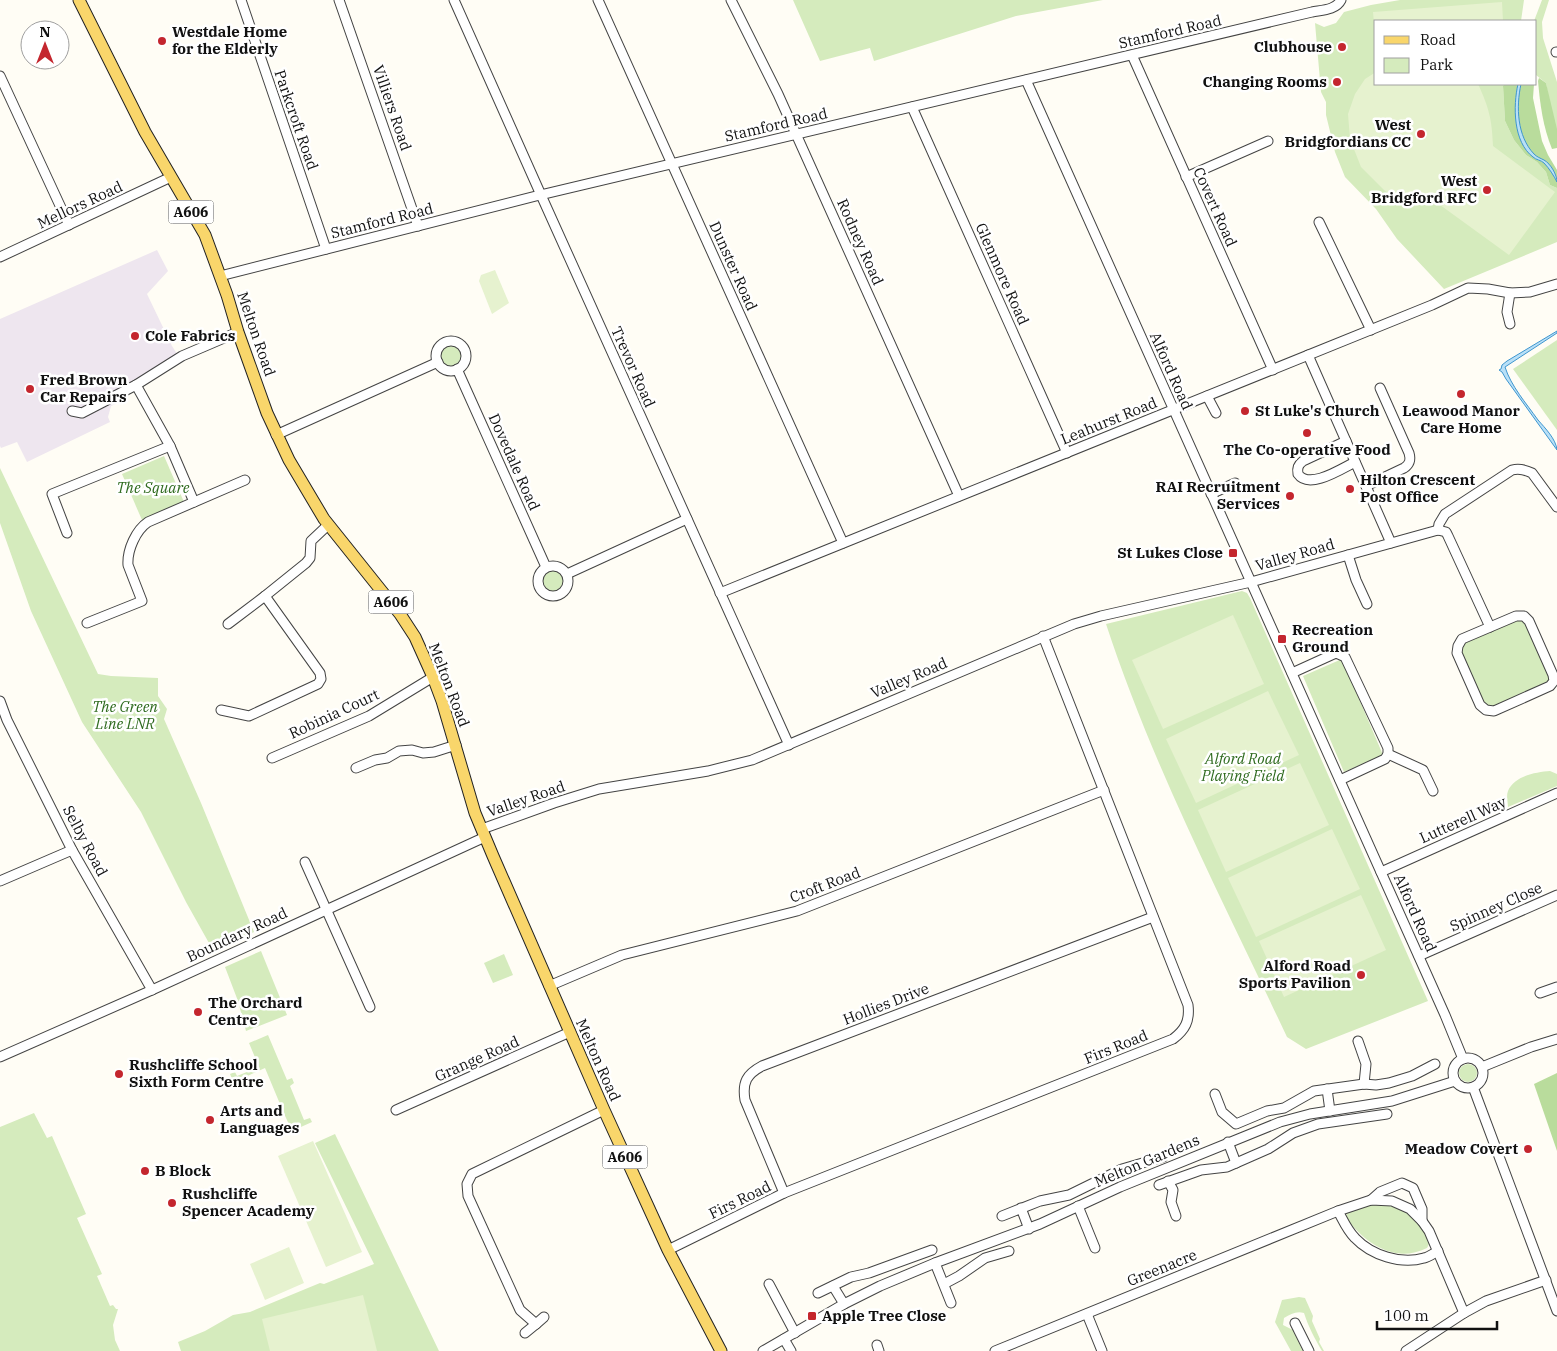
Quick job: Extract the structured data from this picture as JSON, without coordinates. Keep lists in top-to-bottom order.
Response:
{
  "streets": {
    "main road": ["A606", "Melton Road"],
    "street": [
      "Stamford Road",
      "Villiers Road",
      "Parkcroft Road",
      "Mellors Road",
      "Covert Road",
      "Rodney Road",
      "Dunster Road",
      "Glenmore Road",
      "Trevor Road",
      "Alford Road",
      "Leahurst Road",
      "Dovedale Road",
      "Valley Road",
      "Robinia Court",
      "Lutterell Way",
      "Selby Road",
      "Croft Road",
      "Spinney Close",
      "Boundary Road",
      "Hollies Drive",
      "Firs Road",
      "Grange Road",
      "Melton Gardens",
      "Greenacre"
    ]
  },
  "crossings": [
    ["Stamford Road", "Villiers Road"],
    ["Stamford Road", "Parkcroft Road"],
    ["Stamford Road", "Covert Road"],
    ["Stamford Road", "Rodney Road"],
    ["Stamford Road", "Dunster Road"],
    ["Stamford Road", "Glenmore Road"],
    ["Stamford Road", "Melton Road"],
    ["Stamford Road", "Trevor Road"],
    ["Stamford Road", "Alford Road"],
    ["Mellors Road", "Melton Road"],
    ["Covert Road", "Leahurst Road"],
    ["Rodney Road", "Leahurst Road"],
    ["Dunster Road", "Leahurst Road"],
    ["Glenmore Road", "Leahurst Road"],
    ["Melton Road", "Valley Road"],
    ["Melton Road", "Robinia Court"],
    ["Melton Road", "Croft Road"],
    ["Melton Road", "Boundary Road"],
    ["Melton Road", "Firs Road"],
    ["Melton Road", "Grange Road"],
    ["Trevor Road", "Leahurst Road"],
    ["Trevor Road", "Valley Road"],
    ["Alford Road", "Leahurst Road"],
    ["Alford Road", "Valley Road"],
    ["Alford Road", "Lutterell Way"],
    ["Alford Road", "Spinney Close"],
    ["Alford Road", "Melton Gardens"],
    ["Valley Road", "Boundary Road"],
    ["Valley Road", "Firs Road"],
    ["Selby Road", "Boundary Road"],
    ["Croft Road", "Firs Road"],
    ["Hollies Drive", "Firs Road"]
  ],
  "parks": ["The Square", "The Green Line LNR", "Alford Road Playing Field"],
  "places": {
    "other": [
      "Westdale Home for the Elderly",
      "Clubhouse",
      "Changing Rooms",
      "West Bridgfordians CC",
      "West Bridgford RFC",
      "Cole Fabrics",
      "Fred Brown Car Repairs",
      "Leawood Manor Care Home",
      "St Luke's Church",
      "The Co-operative Food",
      "Hilton Crescent Post Office",
      "RAI Recruitment Services",
      "Alford Road Sports Pavilion",
      "The Orchard Centre",
      "Rushcliffe School Sixth Form Centre",
      "Arts and Languages",
      "Meadow Covert",
      "B Block",
      "Rushcliffe Spencer Academy"
    ],
    "transit": ["St Lukes Close", "Recreation Ground", "Apple Tree Close"]
  },
  "legend": ["Road", "Park"],
  "scale_bar": "100 m",
  "north": "top"
}
